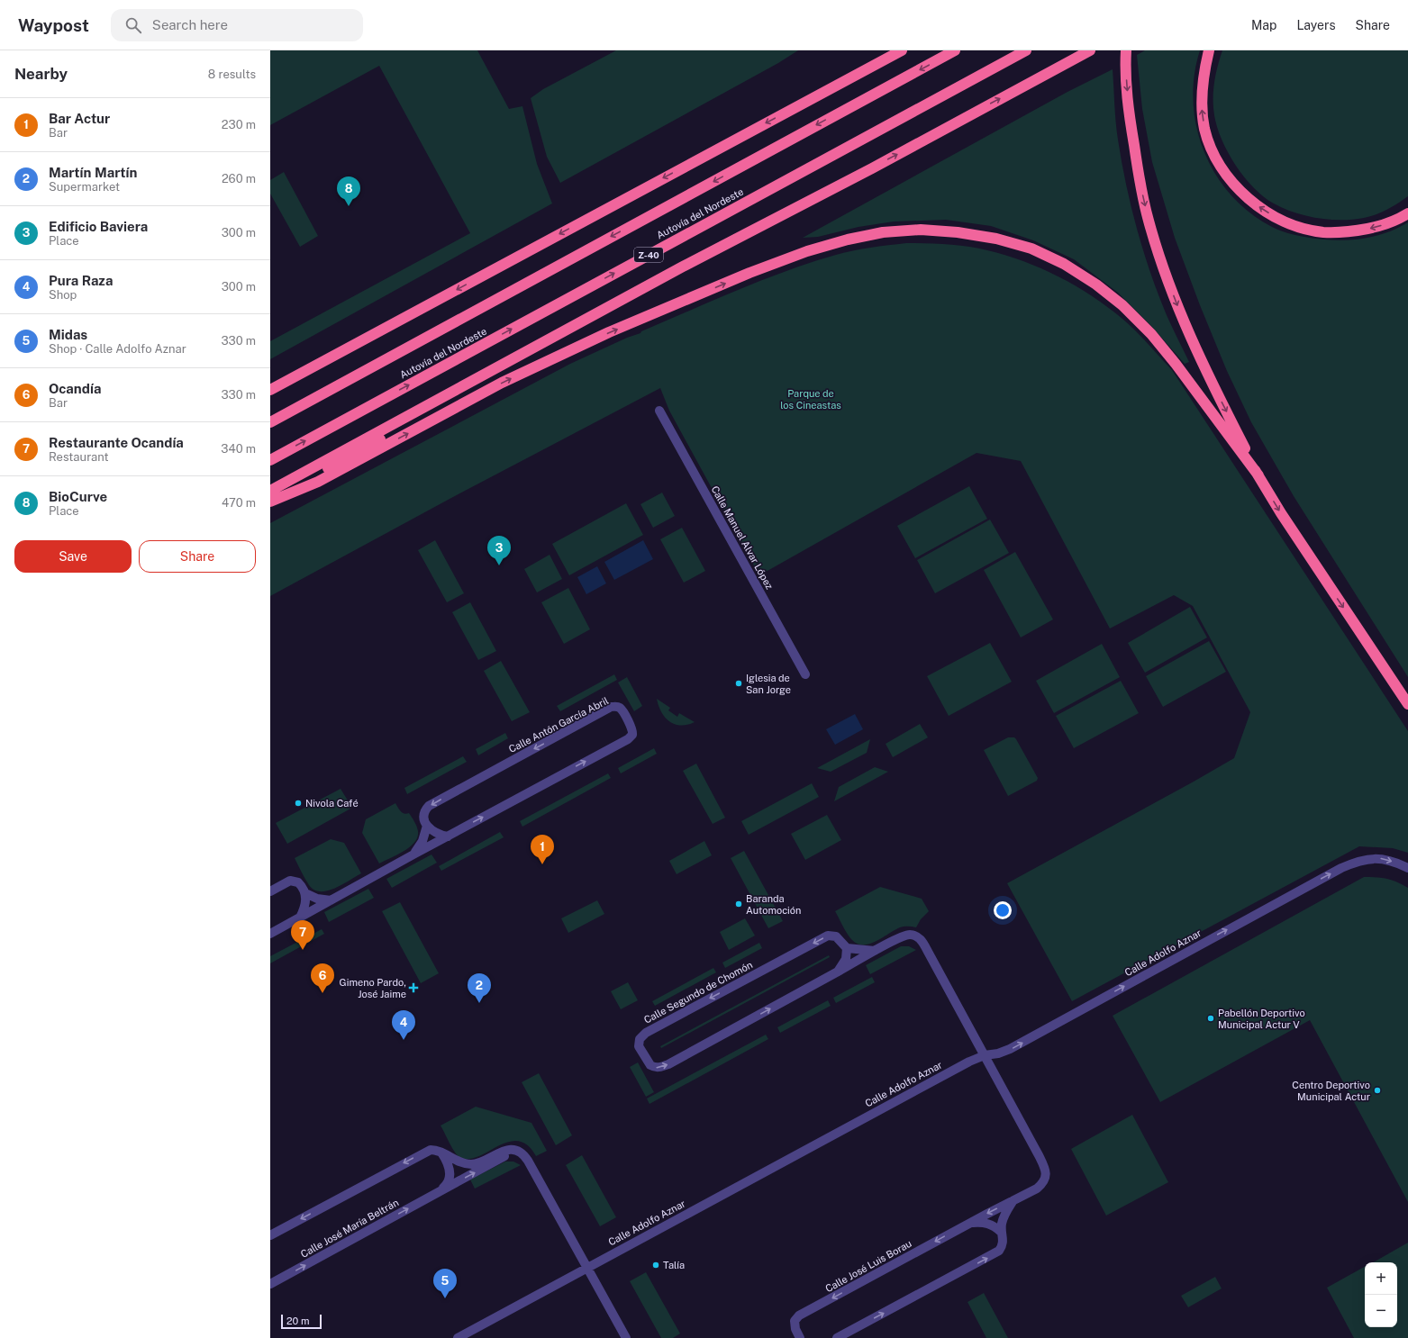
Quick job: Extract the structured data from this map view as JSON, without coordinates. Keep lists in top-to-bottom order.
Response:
{
  "streets": {
    "highway": ["Autovía del Nordeste", "Z-40"],
    "street": [
      "Calle Manuel Alvar López",
      "Calle Antón García Abril",
      "Calle Adolfo Aznar",
      "Calle Segundo de Chomón",
      "Calle José María Beltrán",
      "Calle José Luis Borau"
    ]
  },
  "crossings": [
    ["Calle Adolfo Aznar", "Calle Segundo de Chomón"],
    ["Calle Adolfo Aznar", "Calle José Luis Borau"],
    ["Calle Segundo de Chomón", "Calle José Luis Borau"]
  ],
  "one_way": ["Calle Adolfo Aznar"],
  "parks": ["Parque de los Cineastas"],
  "places": {
    "other": [
      "Iglesia de San Jorge",
      "Nivola Café",
      "Baranda Automoción",
      "Pabellón Deportivo Municipal Actur V",
      "Centro Deportivo Municipal Actur",
      "Talía"
    ],
    "health": ["Gimeno Pardo, José Jaime"]
  },
  "scale_bar": "20 m",
  "page": {
    "header": "Waypost",
    "search": "Search here",
    "nav": ["Map", "Layers", "Share"],
    "heading": ["Nearby", "8 results"],
    "list": [
      {
        "mark": "1",
        "name": "Bar Actur",
        "note": "Bar",
        "value": "230 m"
      },
      {
        "mark": "2",
        "name": "Martín Martín",
        "note": "Supermarket",
        "value": "260 m"
      },
      {
        "mark": "3",
        "name": "Edificio Baviera",
        "note": "Place",
        "value": "300 m"
      },
      {
        "mark": "4",
        "name": "Pura Raza",
        "note": "Shop",
        "value": "300 m"
      },
      {
        "mark": "5",
        "name": "Midas",
        "note": "Shop · Calle Adolfo Aznar",
        "value": "330 m"
      },
      {
        "mark": "6",
        "name": "Ocandía",
        "note": "Bar",
        "value": "330 m"
      },
      {
        "mark": "7",
        "name": "Restaurante Ocandía",
        "note": "Restaurant",
        "value": "340 m"
      },
      {
        "mark": "8",
        "name": "BioCurve",
        "note": "Place",
        "value": "470 m"
      }
    ],
    "pins": [
      "8",
      "3",
      "1",
      "7",
      "6",
      "2",
      "4",
      "5"
    ],
    "buttons": ["Save", "Share"],
    "map_buttons": ["+", "−"],
    "scale": "20 m"
  }
}
